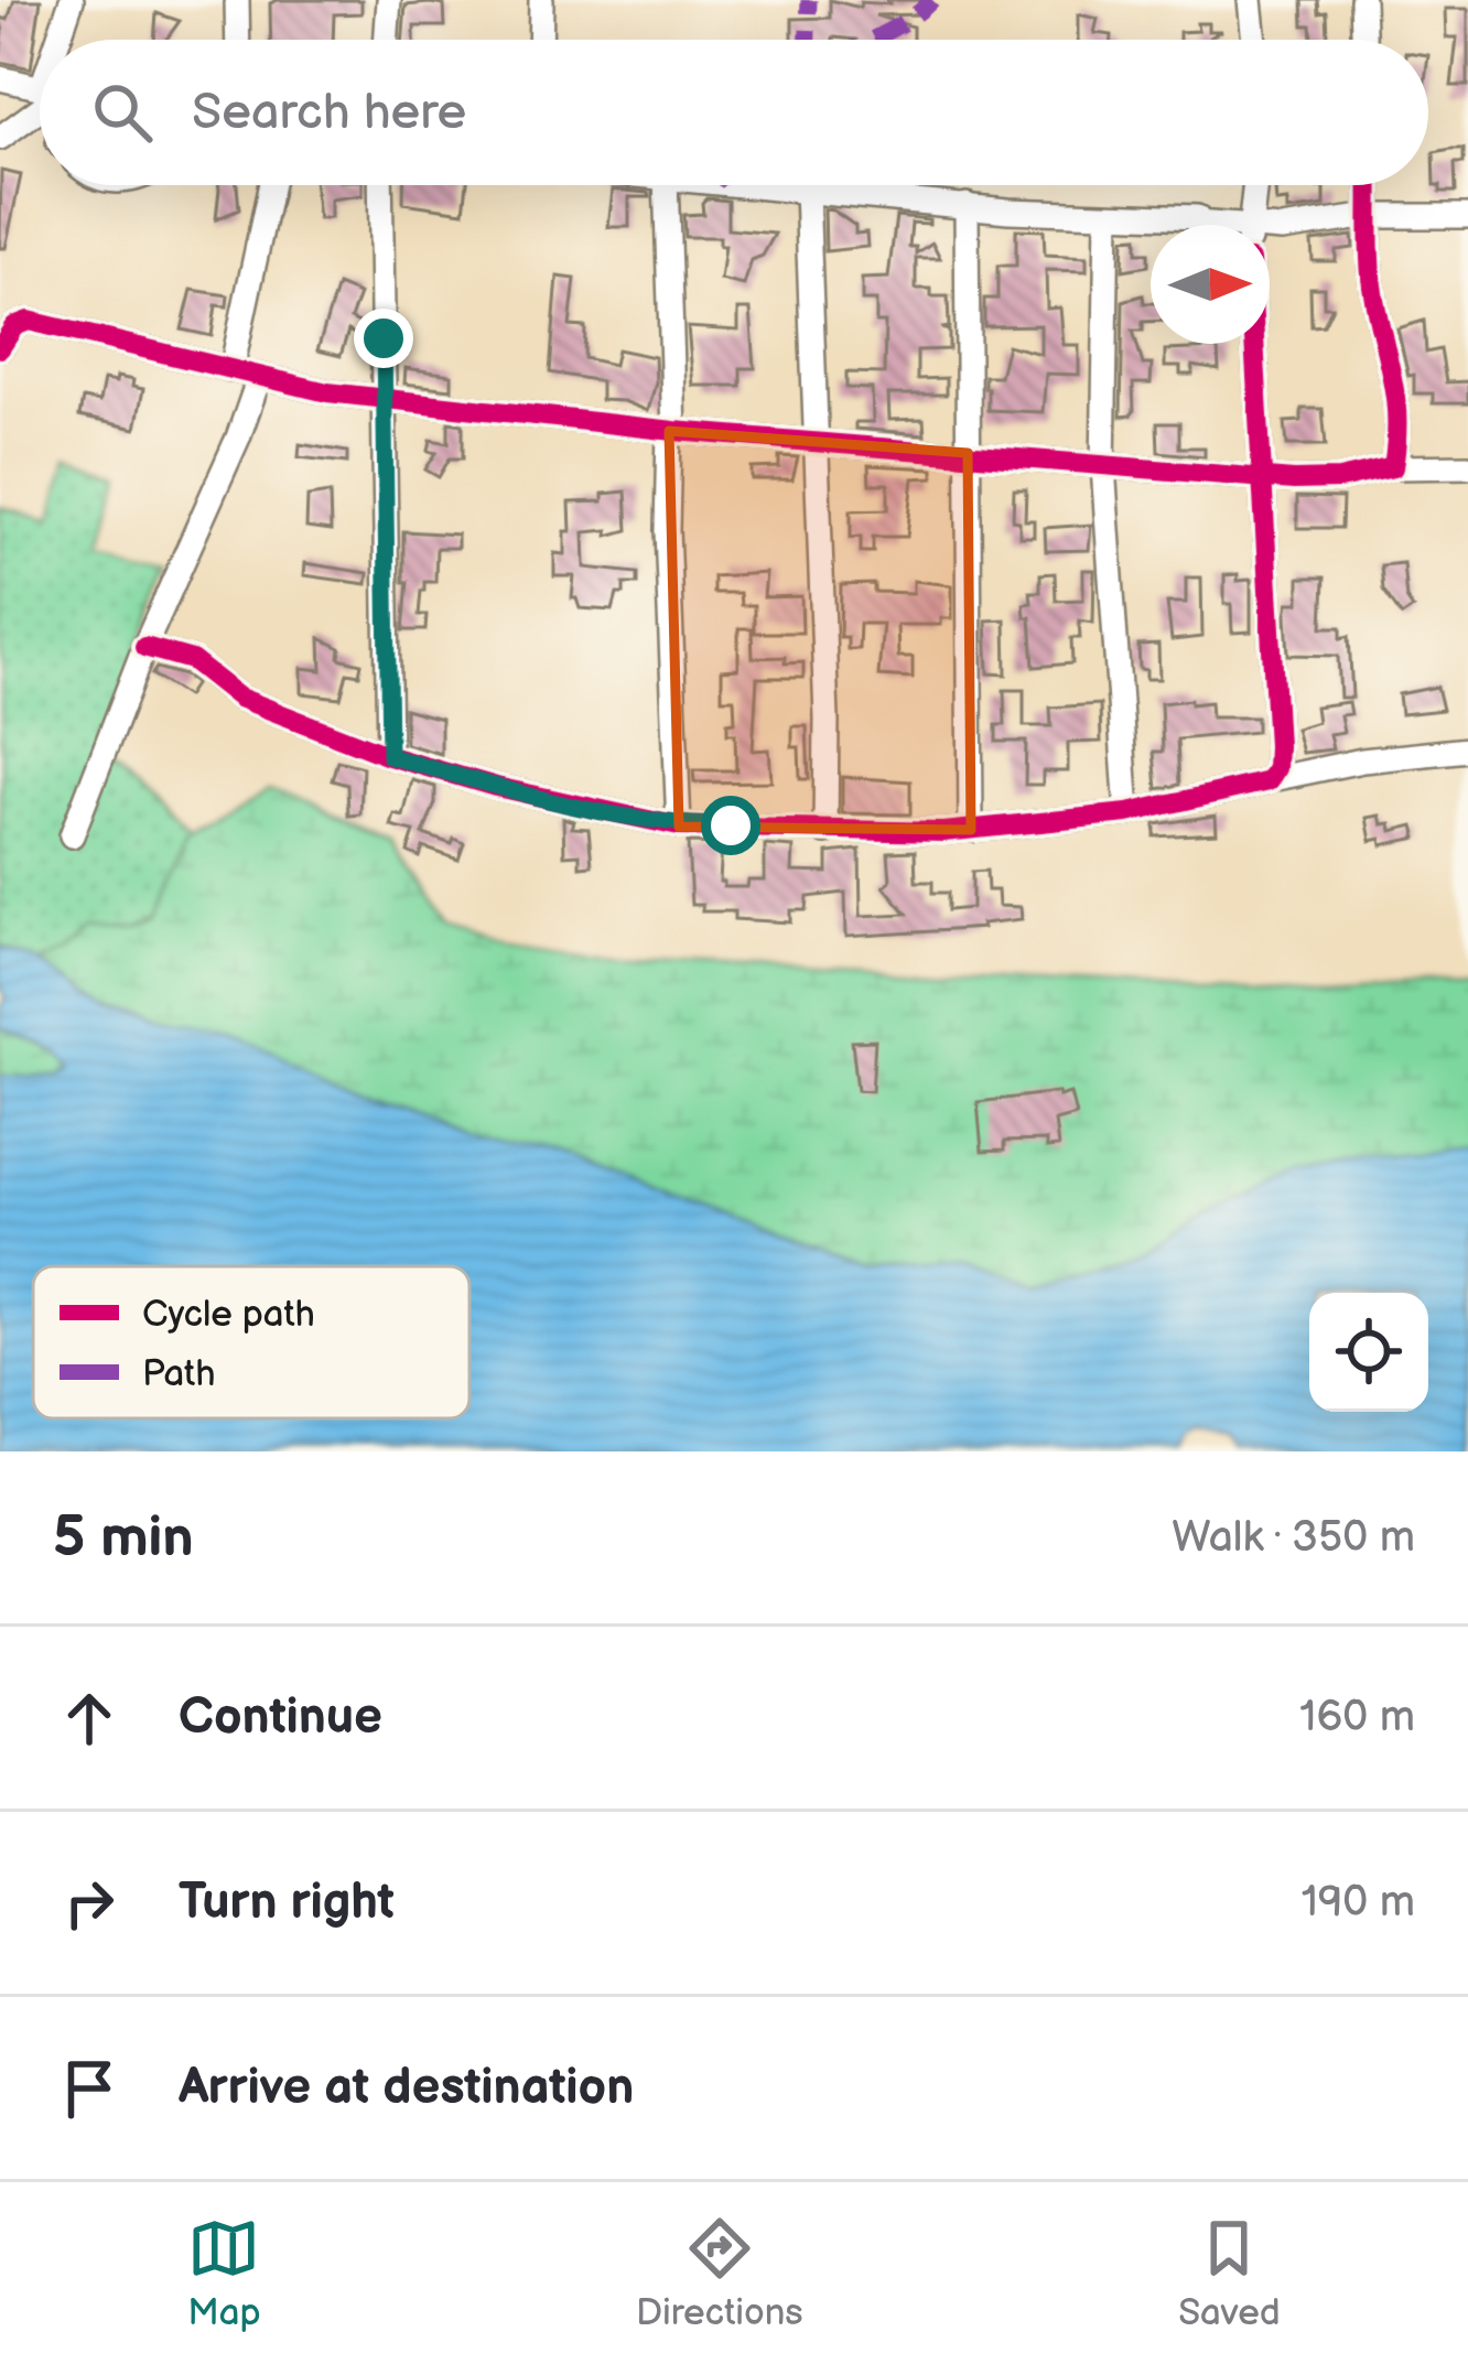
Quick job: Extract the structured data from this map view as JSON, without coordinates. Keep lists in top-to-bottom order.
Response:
{
  "legend": ["Cycle path", "Path"],
  "north": "right",
  "page": {
    "search": "Search here",
    "heading": ["5 min", "Walk · 350 m"],
    "list": [
      ["Continue", "160 m"],
      ["Turn right", "190 m"],
      "Arrive at destination"
    ],
    "nav": ["Map", "Directions", "Saved"]
  }
}
